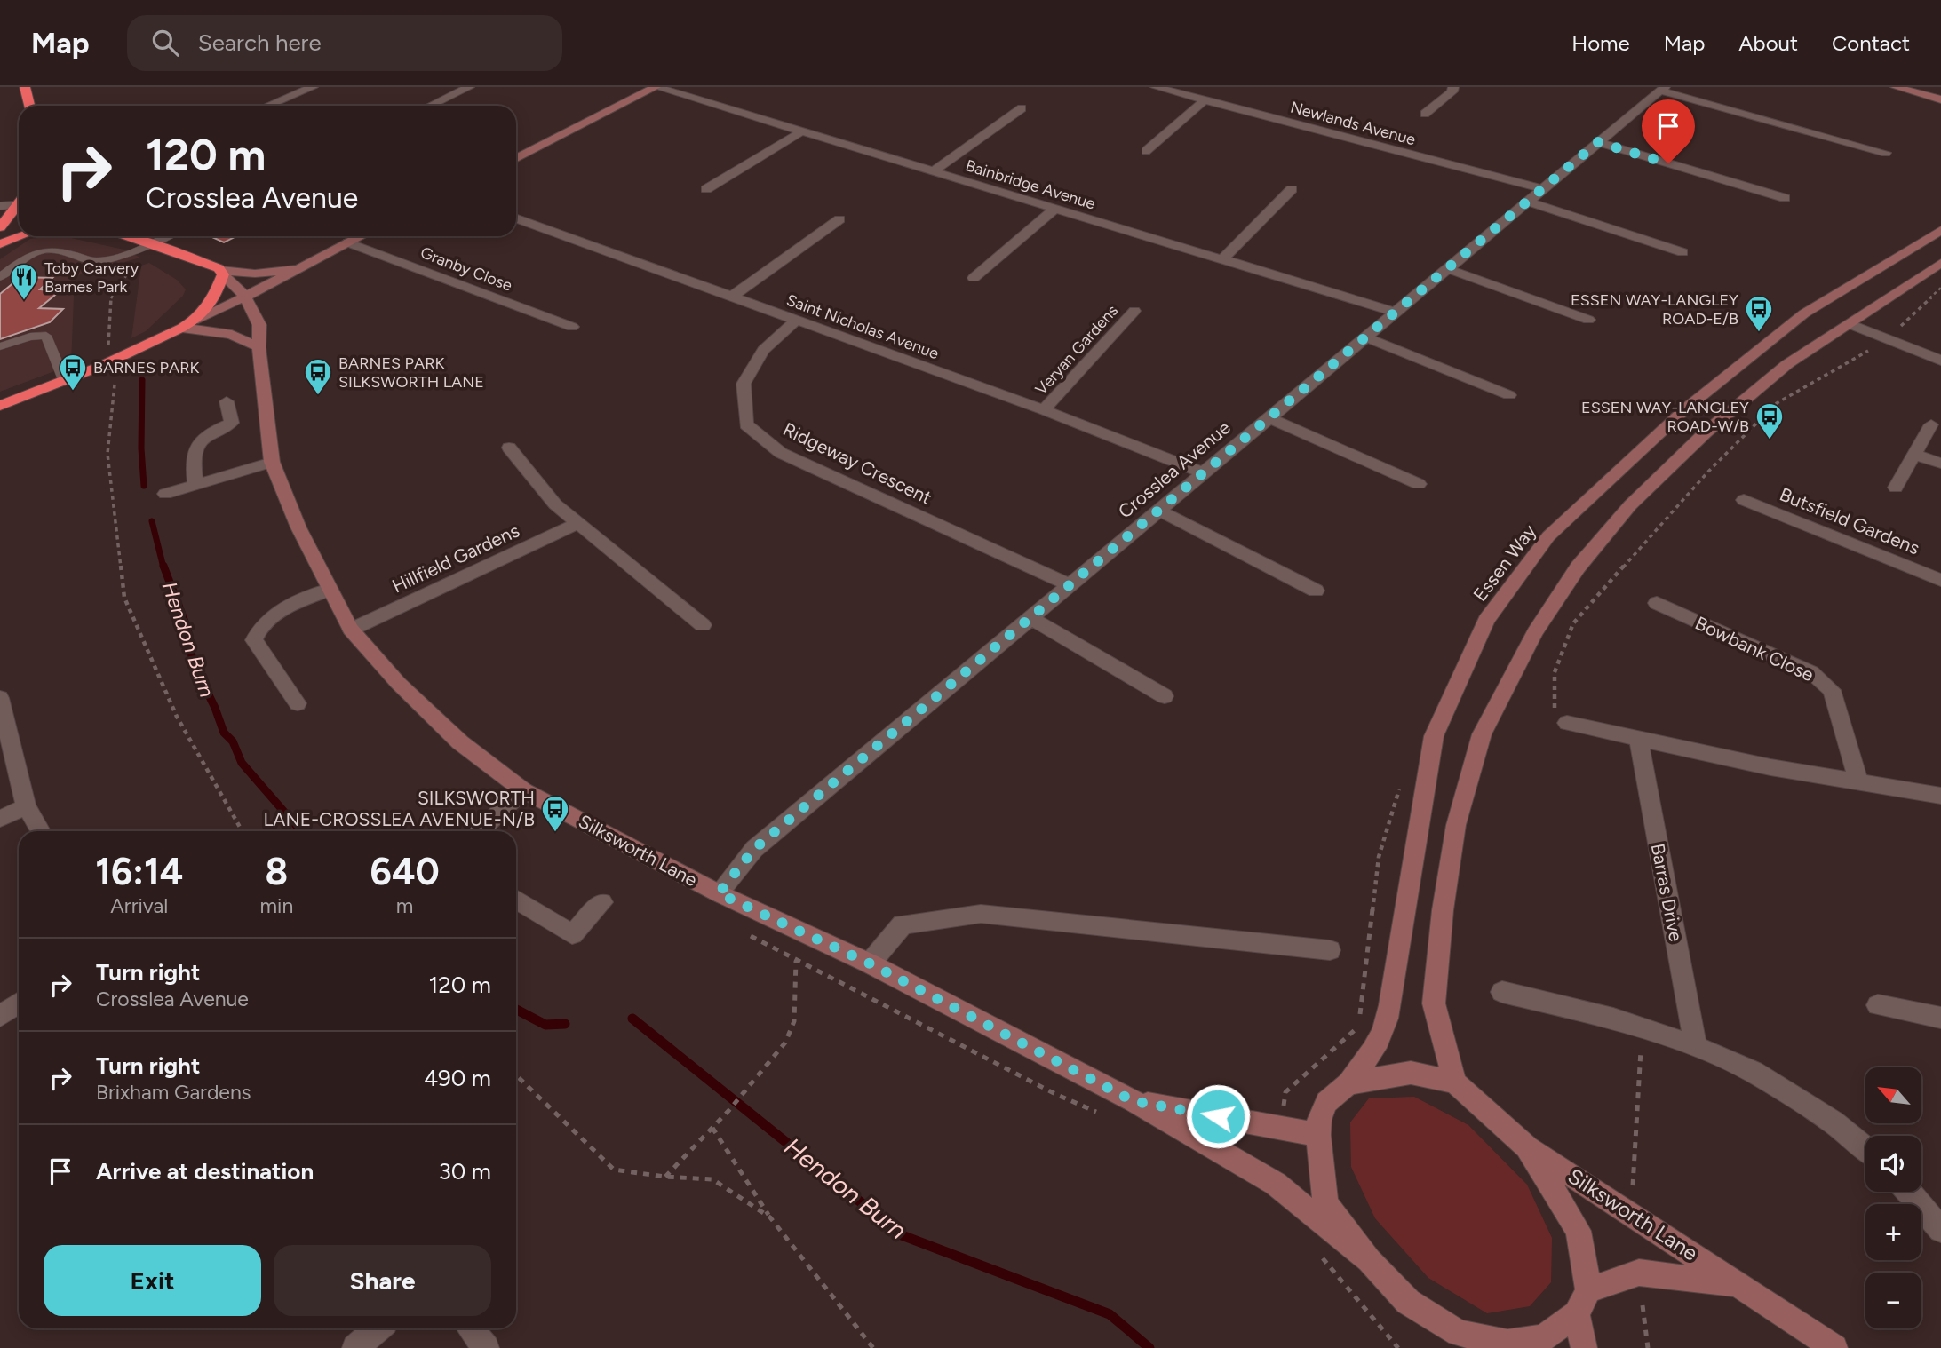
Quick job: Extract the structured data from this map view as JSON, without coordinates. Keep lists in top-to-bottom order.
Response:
{
  "streets": {
    "main road": ["Essen Way", "Silksworth Lane"],
    "street": [
      "Newlands Avenue",
      "Bainbridge Avenue",
      "Granby Close",
      "Saint Nicholas Avenue",
      "Veryan Gardens",
      "Ridgeway Crescent",
      "Crosslea Avenue",
      "Butsfield Gardens",
      "Hillfield Gardens",
      "Bowbank Close",
      "Barras Drive"
    ]
  },
  "crossings": [
    ["Newlands Avenue", "Crosslea Avenue"],
    ["Bainbridge Avenue", "Crosslea Avenue"],
    ["Saint Nicholas Avenue", "Veryan Gardens"],
    ["Saint Nicholas Avenue", "Ridgeway Crescent"],
    ["Saint Nicholas Avenue", "Crosslea Avenue"],
    ["Ridgeway Crescent", "Crosslea Avenue"],
    ["Crosslea Avenue", "Silksworth Lane"],
    ["Hillfield Gardens", "Silksworth Lane"],
    ["Essen Way", "Silksworth Lane"]
  ],
  "water": ["Hendon Burn"],
  "places": {
    "restaurant": ["Toby Carvery Barnes Park"],
    "bus stop": [
      "ESSEN WAY-LANGLEY ROAD-E/B",
      "BARNES PARK",
      "BARNES PARK SILKSWORTH LANE",
      "ESSEN WAY-LANGLEY ROAD-W/B",
      "SILKSWORTH LANE-CROSSLEA AVENUE-N/B"
    ]
  },
  "north": "top left",
  "page": {
    "header": "Map",
    "search": "Search here",
    "nav": [
      "Home",
      "Map",
      "About",
      "Contact"
    ],
    "turn": ["120 m", "Crosslea Avenue"],
    "eta": [
      "16:14",
      "Arrival",
      "8",
      "min",
      "640",
      "m"
    ],
    "list": [
      {
        "name": "Turn right",
        "note": "Crosslea Avenue",
        "value": "120 m"
      },
      {
        "name": "Turn right",
        "note": "Brixham Gardens",
        "value": "490 m"
      },
      {
        "name": "Arrive at destination",
        "value": "30 m"
      }
    ],
    "map_buttons": ["+", "−"],
    "buttons": ["Exit", "Share"]
  }
}
